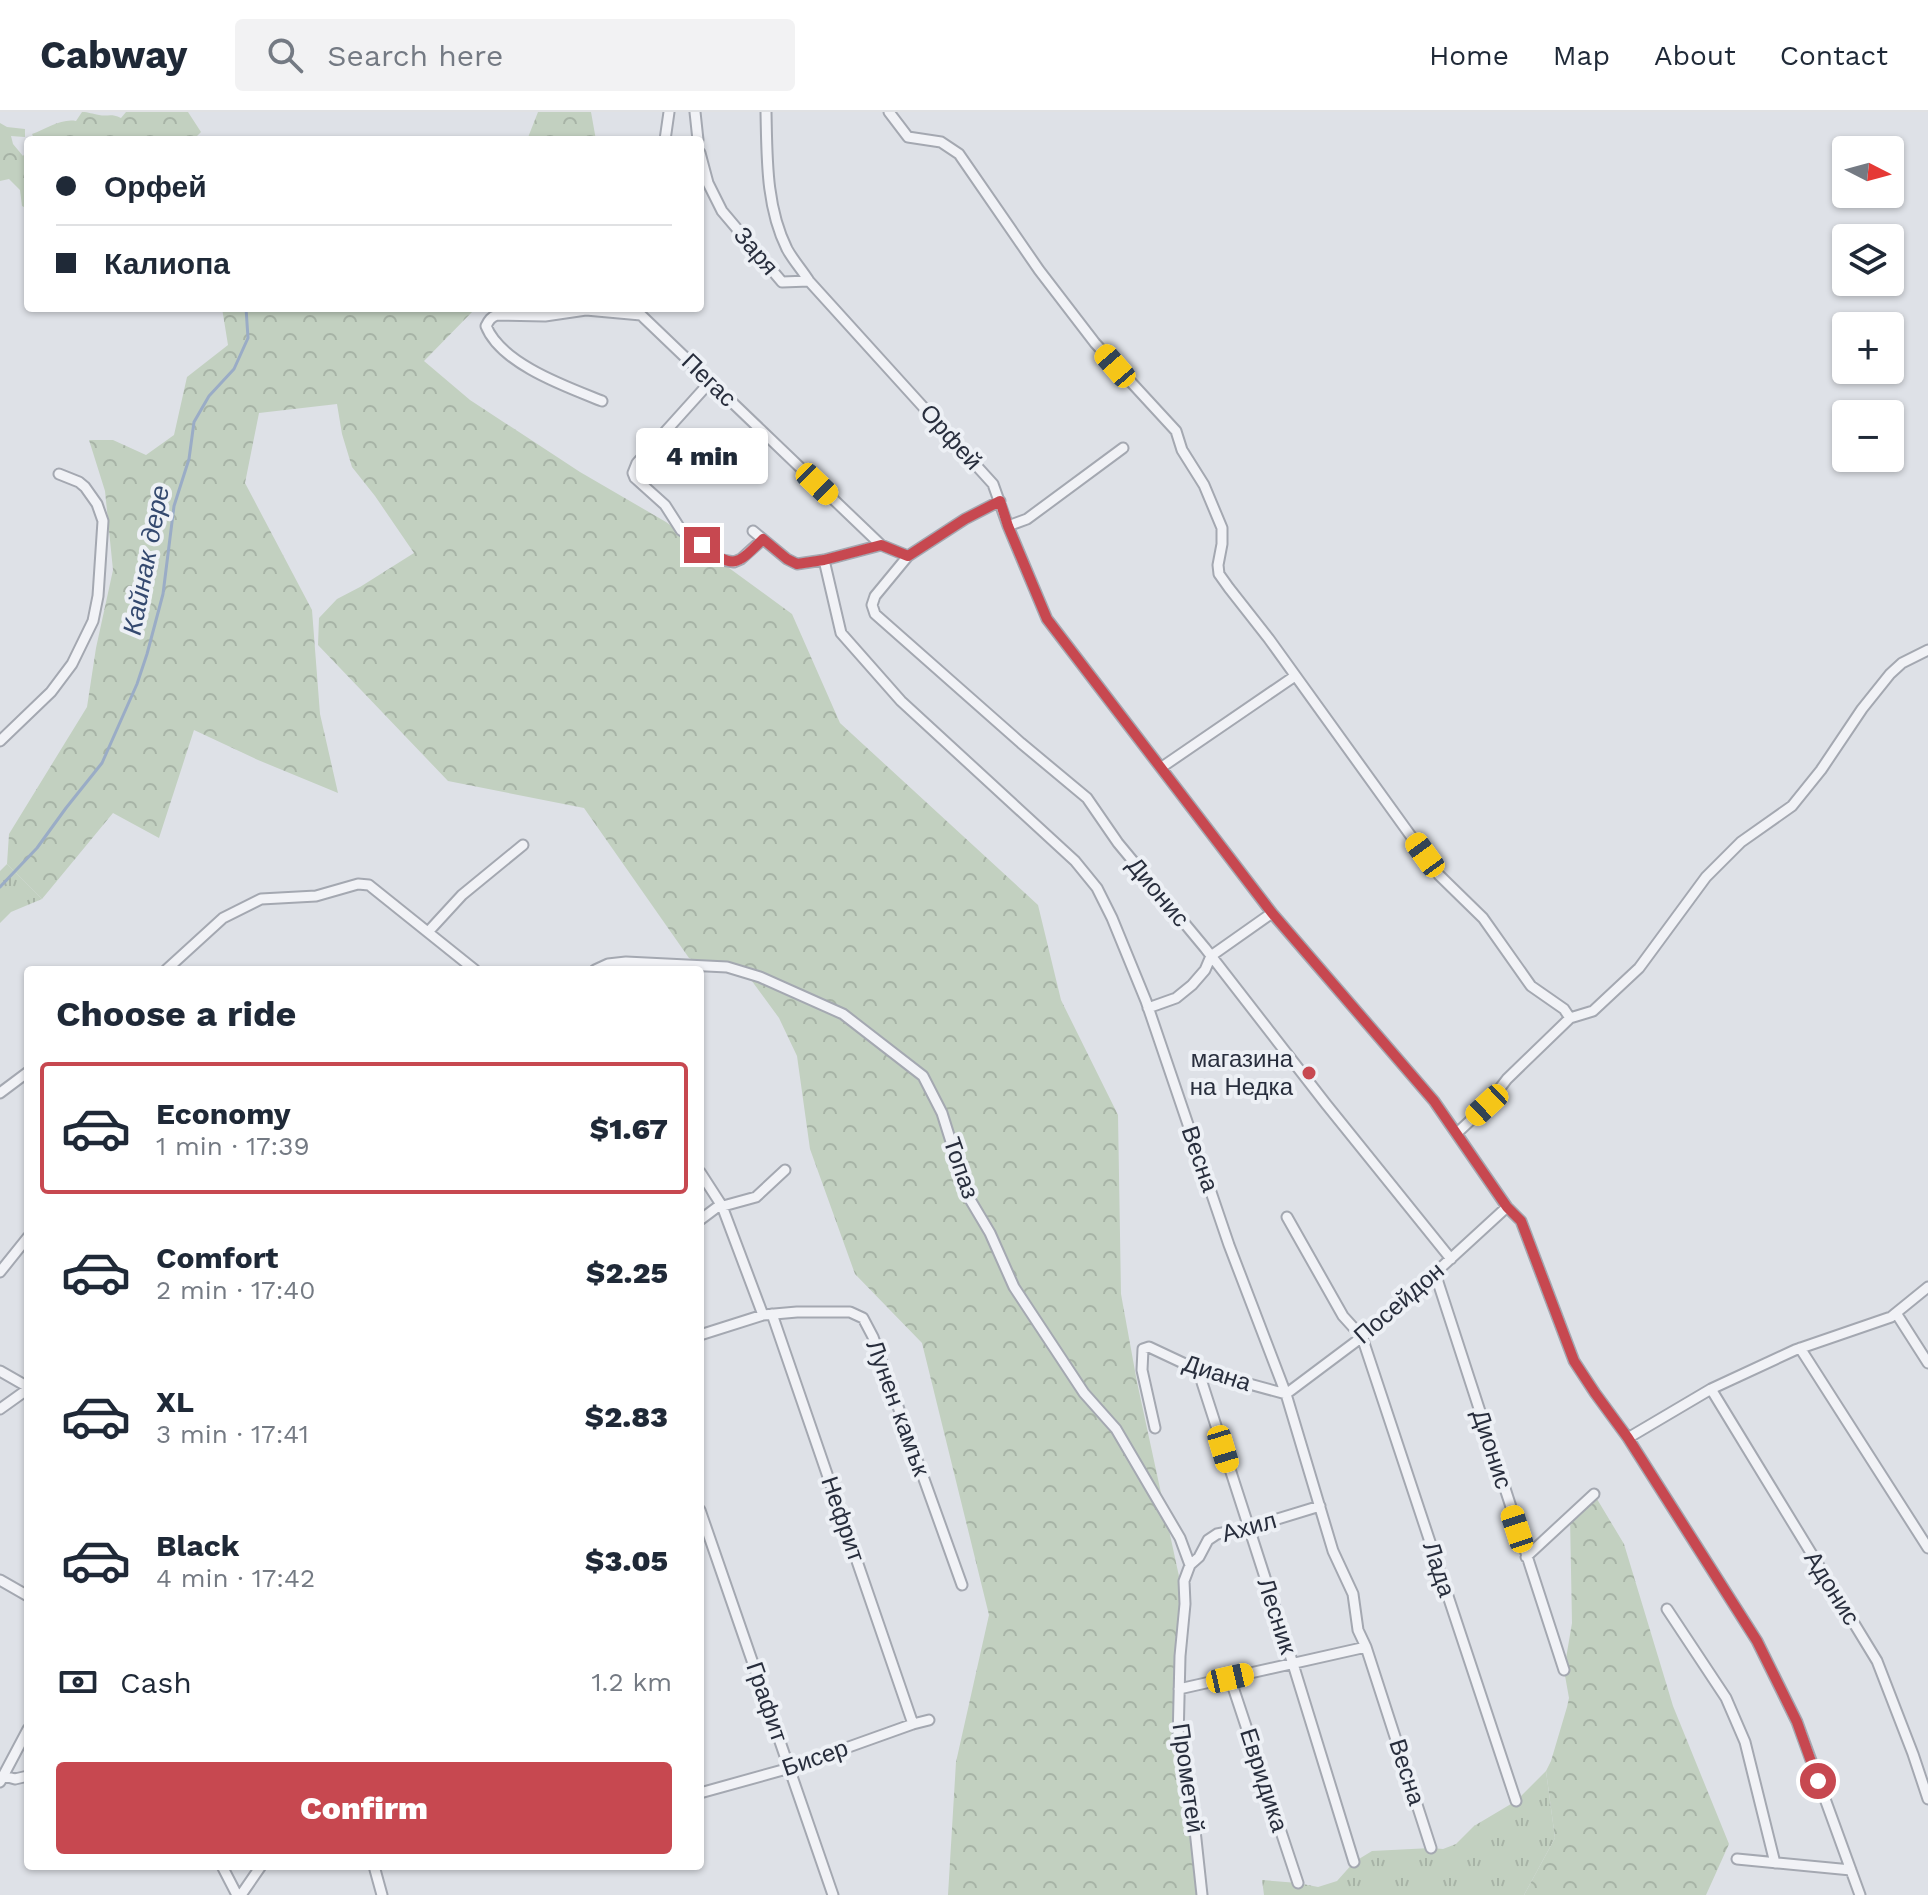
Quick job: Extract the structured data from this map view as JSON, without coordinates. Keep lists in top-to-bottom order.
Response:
{
  "streets": {
    "street": [
      "Заря",
      "Пегас",
      "Орфей",
      "Дионис",
      "Весна",
      "Топаз",
      "Посейдон",
      "Диана",
      "Лунен камък",
      "Нефрит",
      "Ахил",
      "Лада",
      "Адонис",
      "Лесник",
      "Графит",
      "Бисер",
      "Прометей",
      "Евридика"
    ]
  },
  "crossings": [
    ["Заря", "Орфей"],
    ["Орфей", "Дионис"],
    ["Орфей", "Посейдон"],
    ["Дионис", "Посейдон"],
    ["Весна", "Посейдон"],
    ["Весна", "Диана"],
    ["Весна", "Ахил"],
    ["Топаз", "Ахил"],
    ["Топаз", "Прометей"],
    ["Посейдон", "Диана"],
    ["Посейдон", "Лада"],
    ["Диана", "Лесник"],
    ["Лунен камък", "Нефрит"],
    ["Нефрит", "Бисер"],
    ["Ахил", "Лесник"],
    ["Ахил", "Прометей"],
    ["Графит", "Бисер"]
  ],
  "water": ["Кайнак дере"],
  "places": ["магазина на Недка"],
  "north": "right",
  "page": {
    "header": "Cabway",
    "search": "Search here",
    "nav": [
      "Home",
      "Map",
      "About",
      "Contact"
    ],
    "map_buttons": ["+", "−"],
    "banner": ["Орфей", "Калиопа"],
    "bubble": "4 min",
    "heading": "Choose a ride",
    "list": [
      {
        "name": "Economy",
        "note": "1 min · 17:39",
        "value": "$1.67"
      },
      {
        "name": "Comfort",
        "note": "2 min · 17:40",
        "value": "$2.25"
      },
      {
        "name": "XL",
        "note": "3 min · 17:41",
        "value": "$2.83"
      },
      {
        "name": "Black",
        "note": "4 min · 17:42",
        "value": "$3.05"
      }
    ],
    "pay": ["Cash", "1.2 km"],
    "buttons": "Confirm"
  }
}
